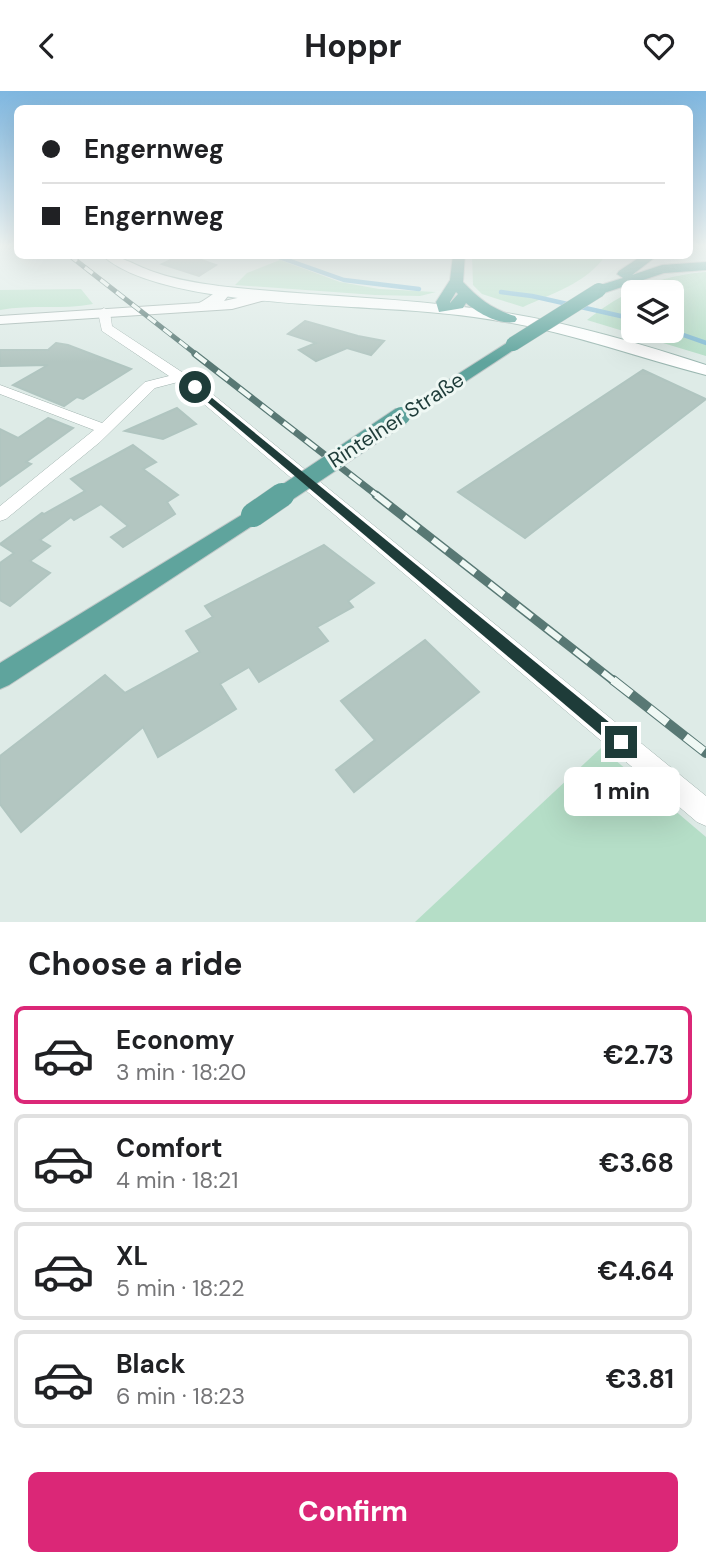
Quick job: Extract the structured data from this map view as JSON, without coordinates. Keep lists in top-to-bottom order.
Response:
{
  "streets": {
    "main road": ["Rintelner Straße"]
  },
  "page": {
    "header": "Hoppr",
    "banner": ["Engernweg", "Engernweg"],
    "bubble": "1 min",
    "heading": "Choose a ride",
    "list": [
      {
        "name": "Economy",
        "note": "3 min · 18:20",
        "value": "€2.73"
      },
      {
        "name": "Comfort",
        "note": "4 min · 18:21",
        "value": "€3.68"
      },
      {
        "name": "XL",
        "note": "5 min · 18:22",
        "value": "€4.64"
      },
      {
        "name": "Black",
        "note": "6 min · 18:23",
        "value": "€3.81"
      }
    ],
    "buttons": "Confirm"
  }
}
